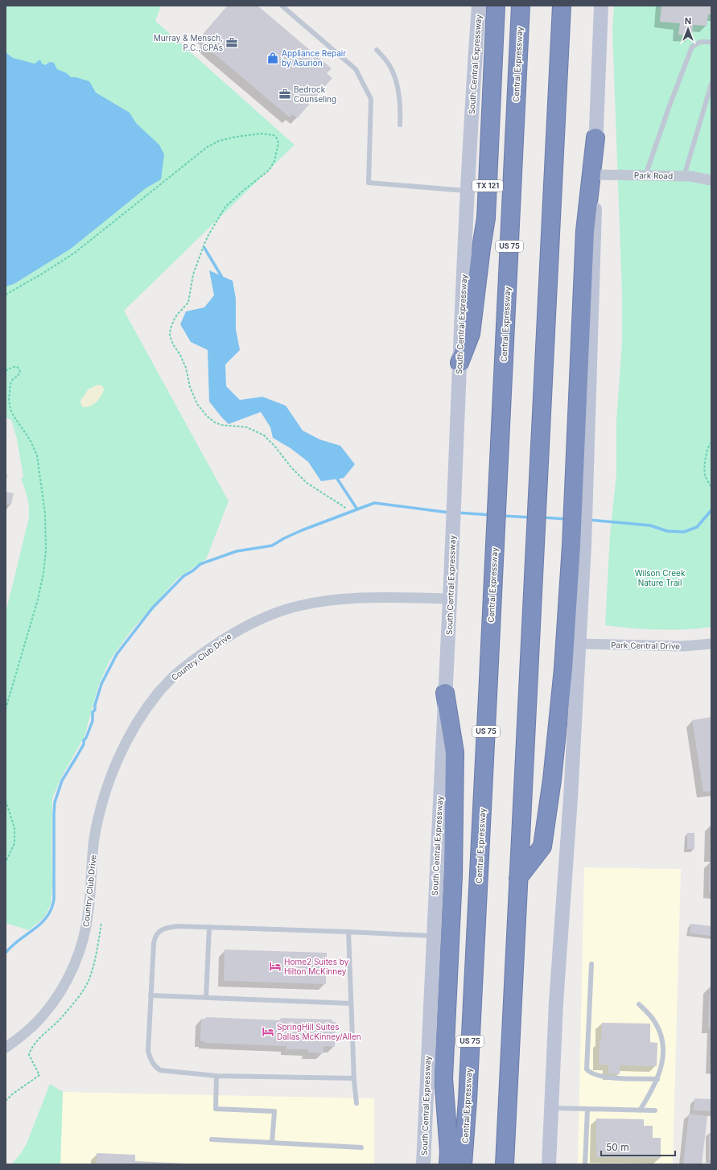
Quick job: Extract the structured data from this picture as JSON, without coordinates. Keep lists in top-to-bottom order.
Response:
{
  "streets": {
    "highway": ["Central Expressway", "TX 121", "US 75"],
    "main road": ["South Central Expressway"],
    "street": ["Park Road", "Park Central Drive", "Country Club Drive"]
  },
  "crossings": [
    ["South Central Expressway", "TX 121"],
    ["South Central Expressway", "Country Club Drive"]
  ],
  "parks": ["Wilson Creek Nature Trail"],
  "places": {
    "office": ["Murray & Mensch, P.C., CPAs", "Bedrock Counseling"],
    "shop": ["Appliance Repair by Asurion"],
    "hotel": ["Home2 Suites by Hilton McKinney", "SpringHill Suites Dallas McKinney/Allen"]
  },
  "scale_bar": "50 m",
  "north": "top"
}
